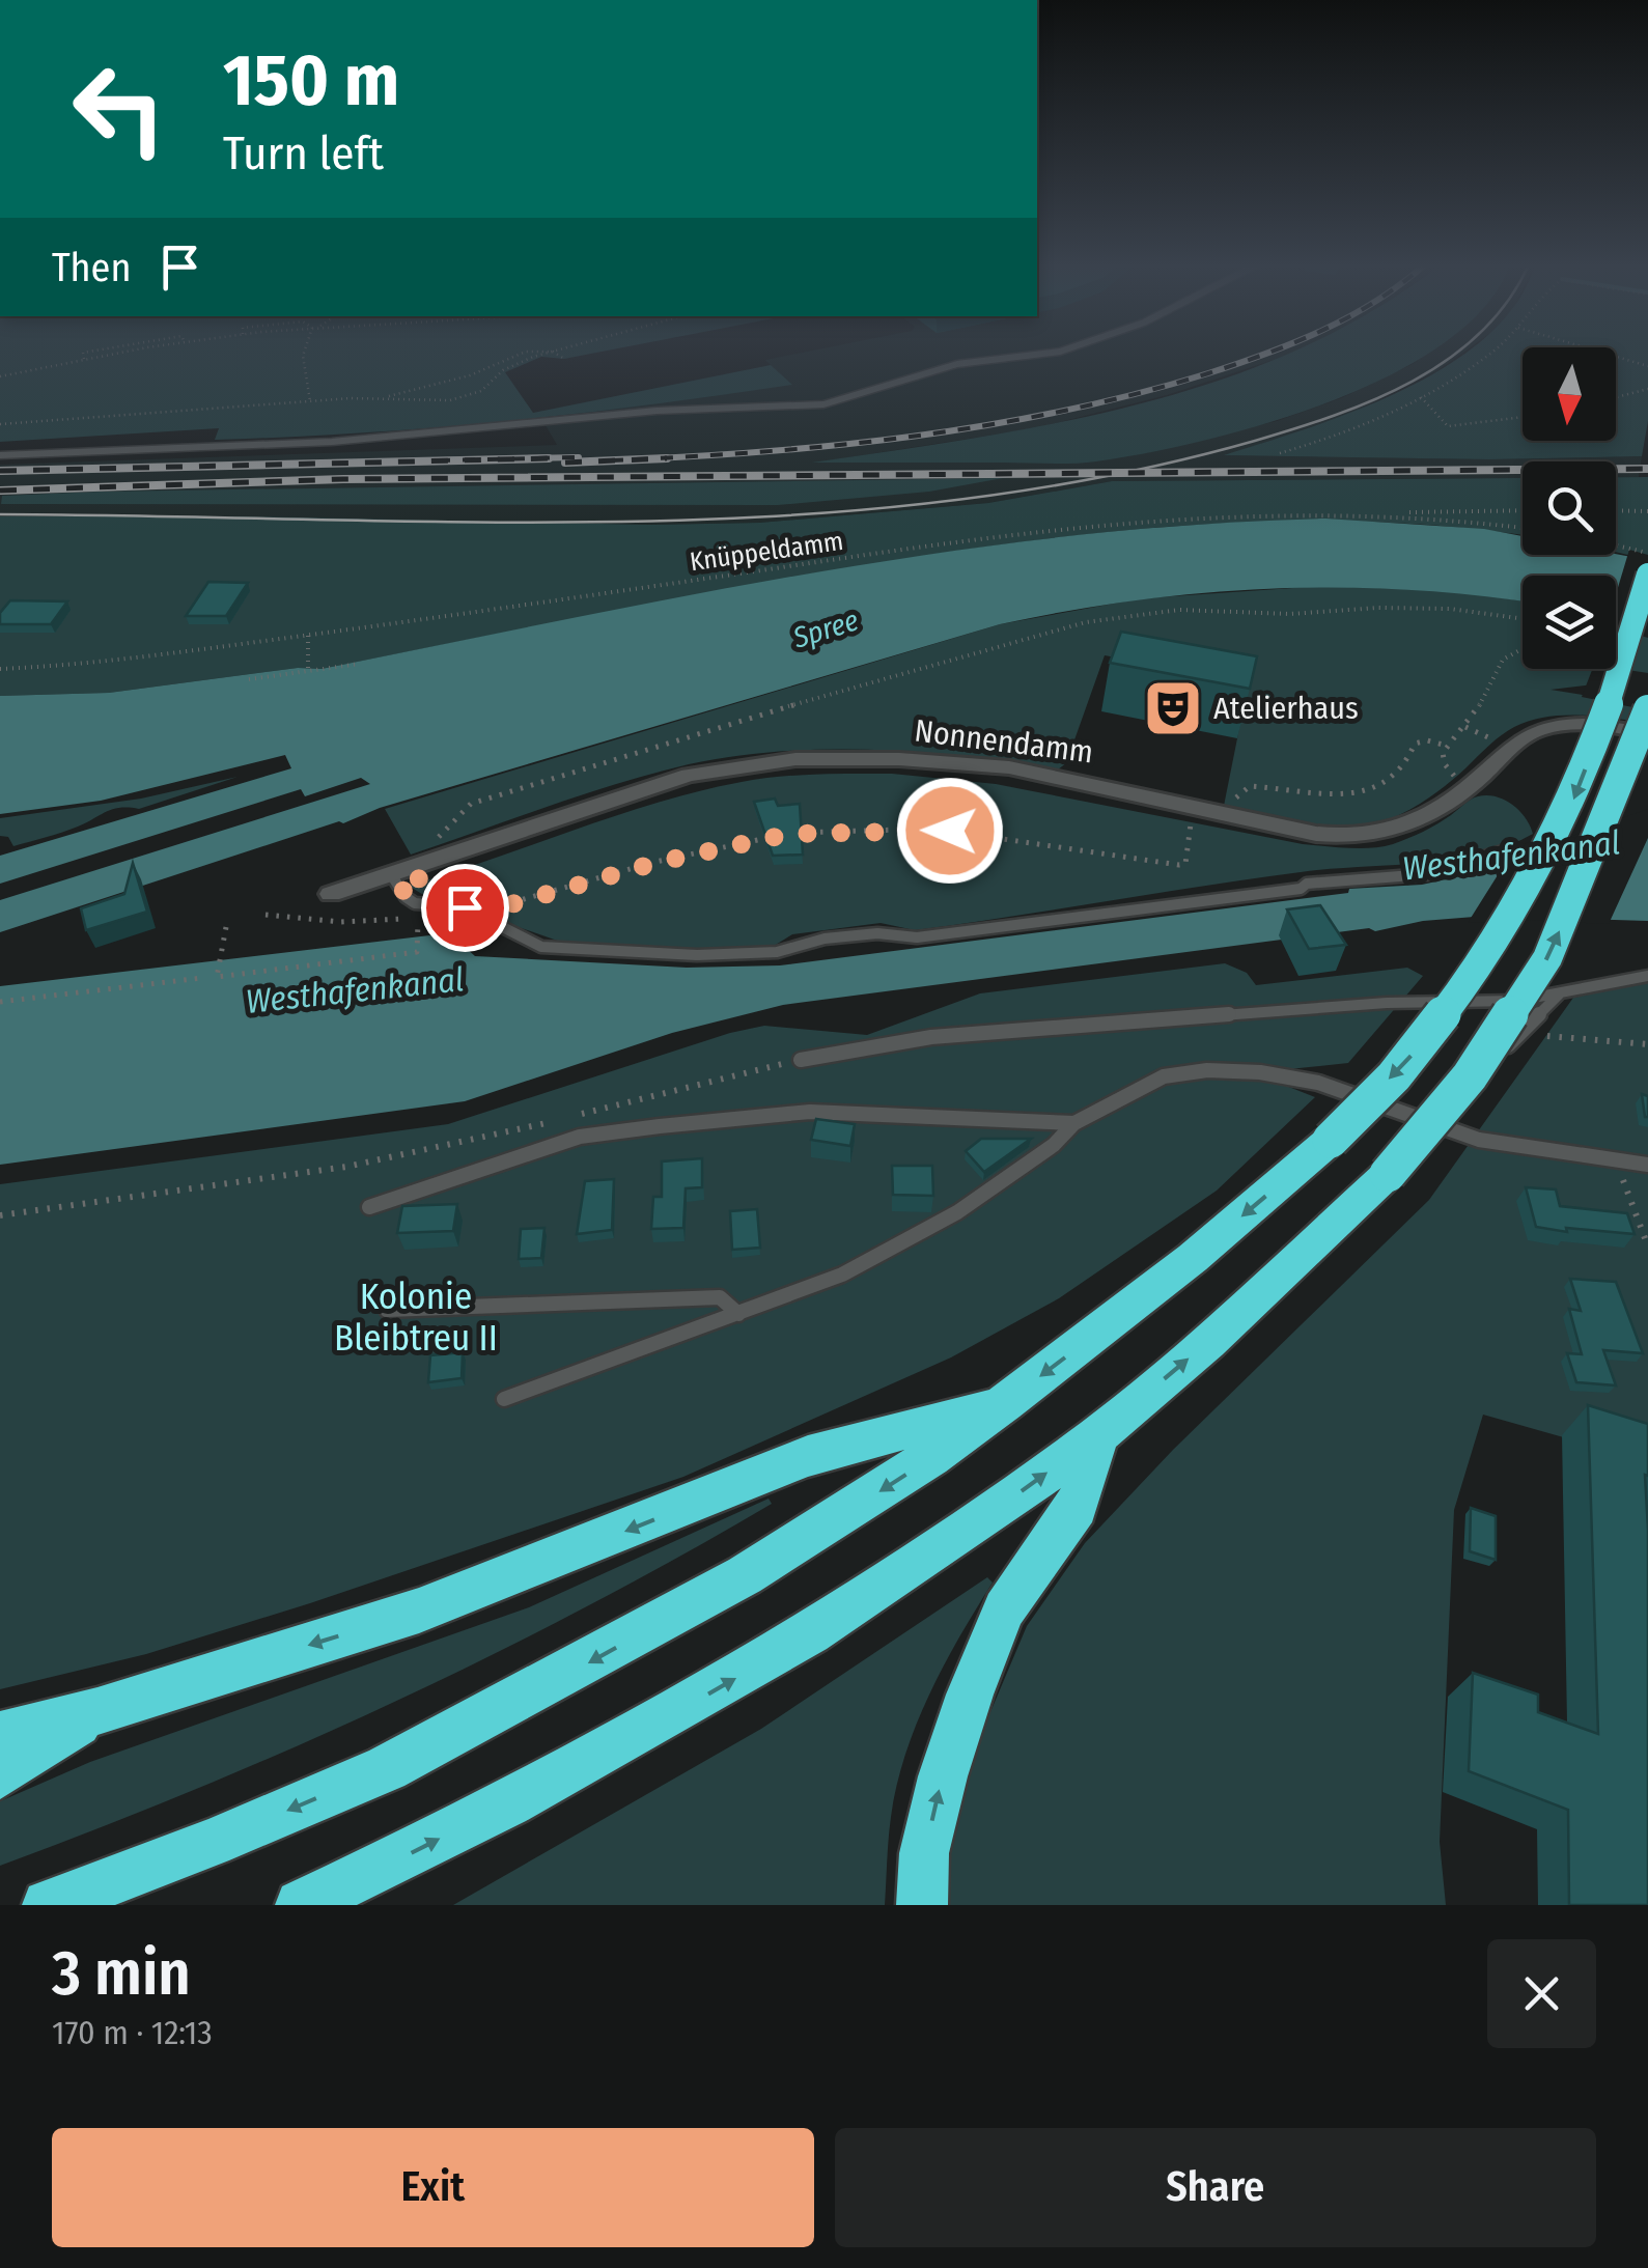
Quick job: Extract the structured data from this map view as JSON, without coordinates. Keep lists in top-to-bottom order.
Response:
{
  "streets": {
    "street": ["Nonnendamm"],
    "path": ["Knüppeldamm"]
  },
  "water": ["Spree", "Westhafenkanal"],
  "parks": ["Kolonie Bleibtreu II"],
  "places": {
    "theatre": ["Atelierhaus"]
  },
  "north": "bottom",
  "page": {
    "turn": ["150 m", "Turn left"],
    "then": "Then",
    "heading": ["3 min", "170 m · 12:13"],
    "buttons": ["Exit", "Share"]
  }
}
